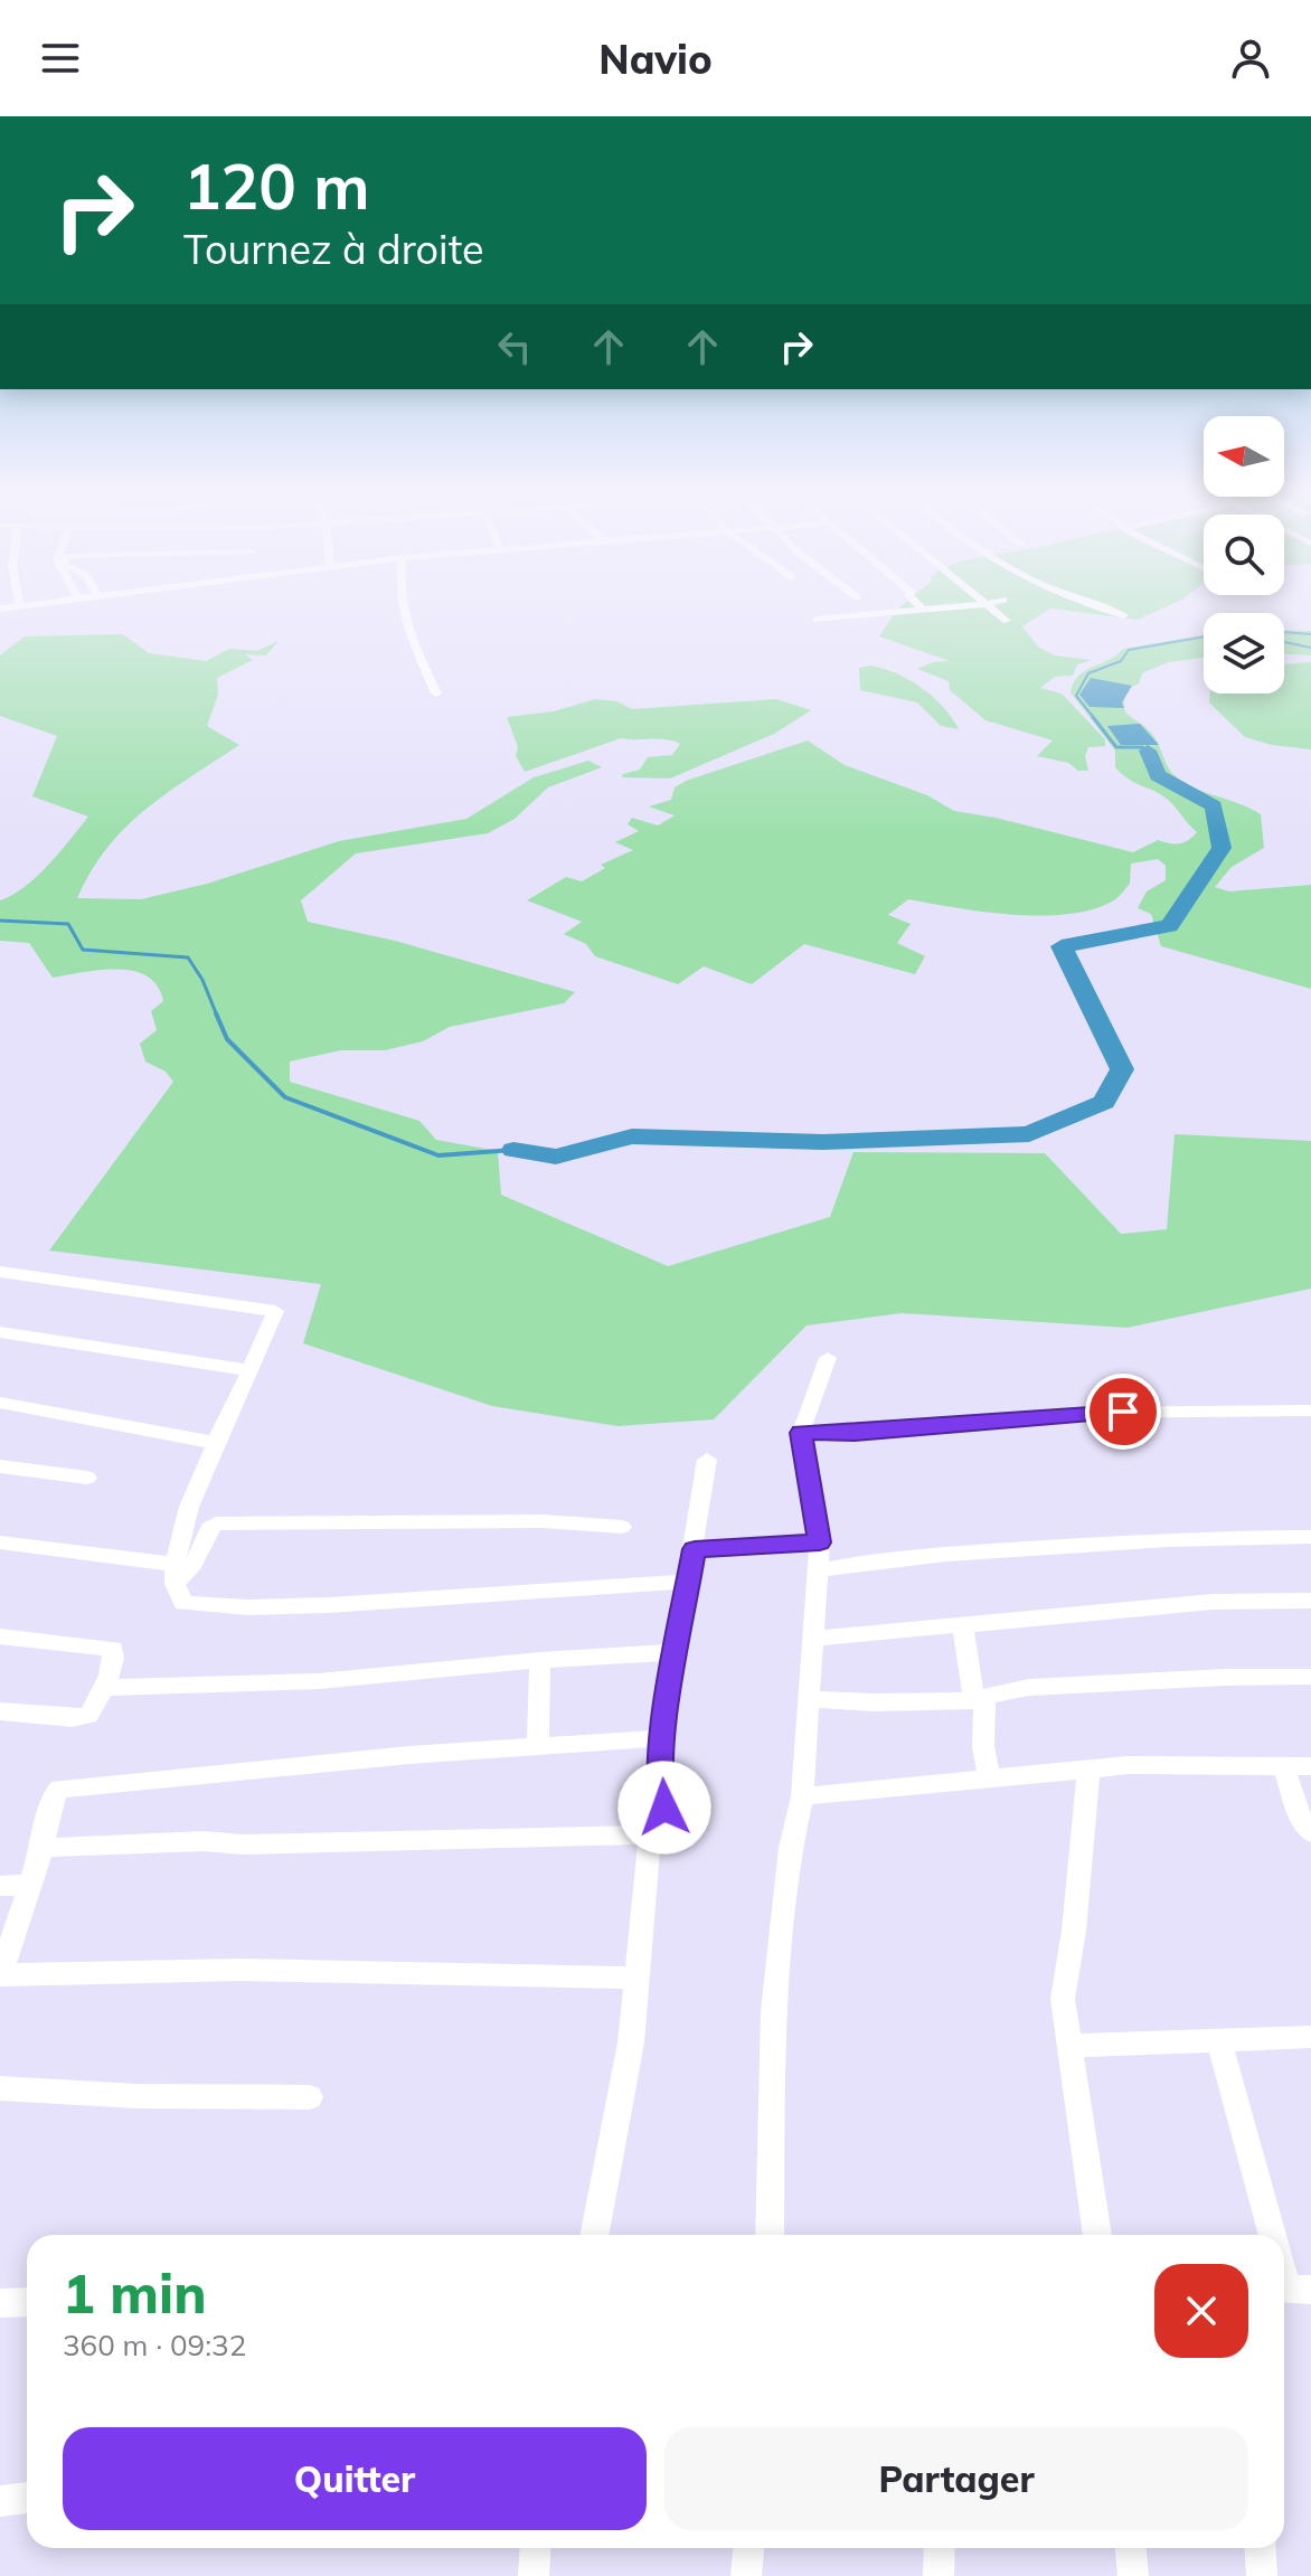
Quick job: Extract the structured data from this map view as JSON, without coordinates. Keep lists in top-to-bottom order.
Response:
{
  "north": "left",
  "page": {
    "header": "Navio",
    "turn": ["120 m", "Tournez à droite"],
    "heading": ["1 min", "360 m · 09:32"],
    "buttons": ["Quitter", "Partager"]
  }
}
